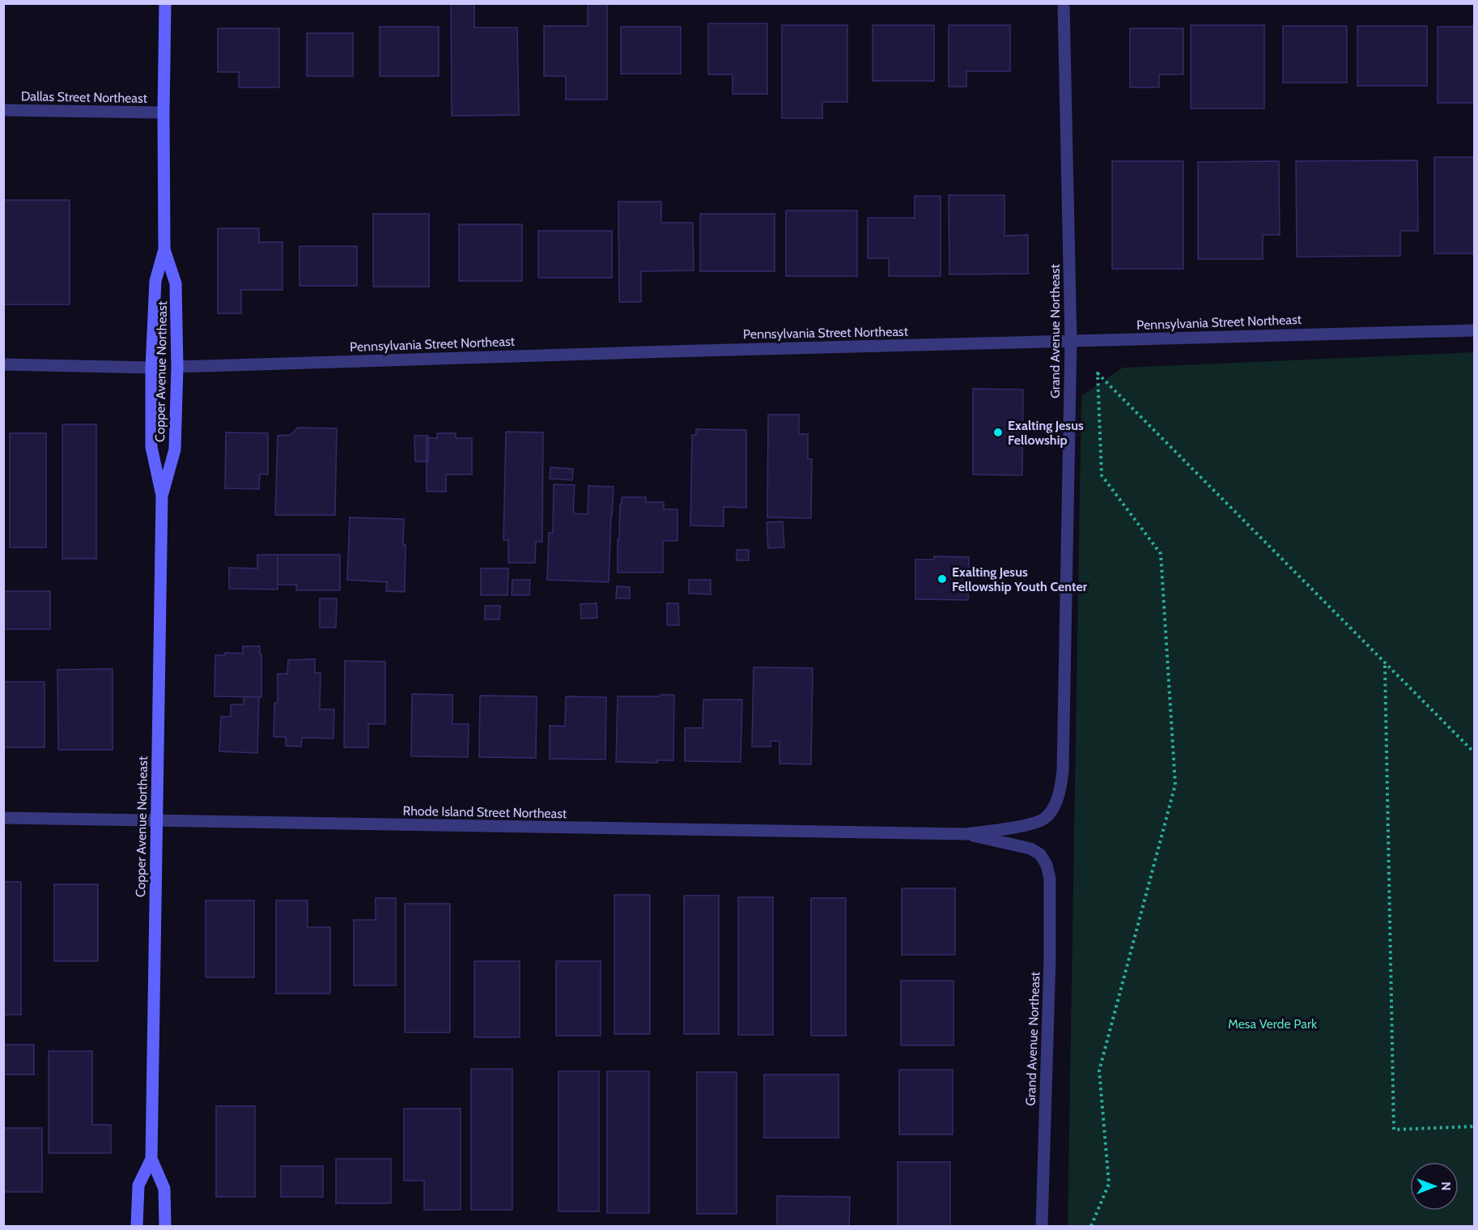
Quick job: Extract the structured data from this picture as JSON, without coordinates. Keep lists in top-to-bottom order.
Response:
{
  "streets": {
    "street": [
      "Dallas Street Northeast",
      "Pennsylvania Street Northeast",
      "Grand Avenue Northeast",
      "Copper Avenue Northeast",
      "Rhode Island Street Northeast"
    ]
  },
  "crossings": [
    ["Dallas Street Northeast", "Copper Avenue Northeast"],
    ["Pennsylvania Street Northeast", "Grand Avenue Northeast"],
    ["Pennsylvania Street Northeast", "Copper Avenue Northeast"],
    ["Grand Avenue Northeast", "Rhode Island Street Northeast"],
    ["Copper Avenue Northeast", "Rhode Island Street Northeast"]
  ],
  "parks": ["Mesa Verde Park"],
  "places": ["Exalting Jesus Fellowship", "Exalting Jesus Fellowship Youth Center"],
  "north": "right"
}
